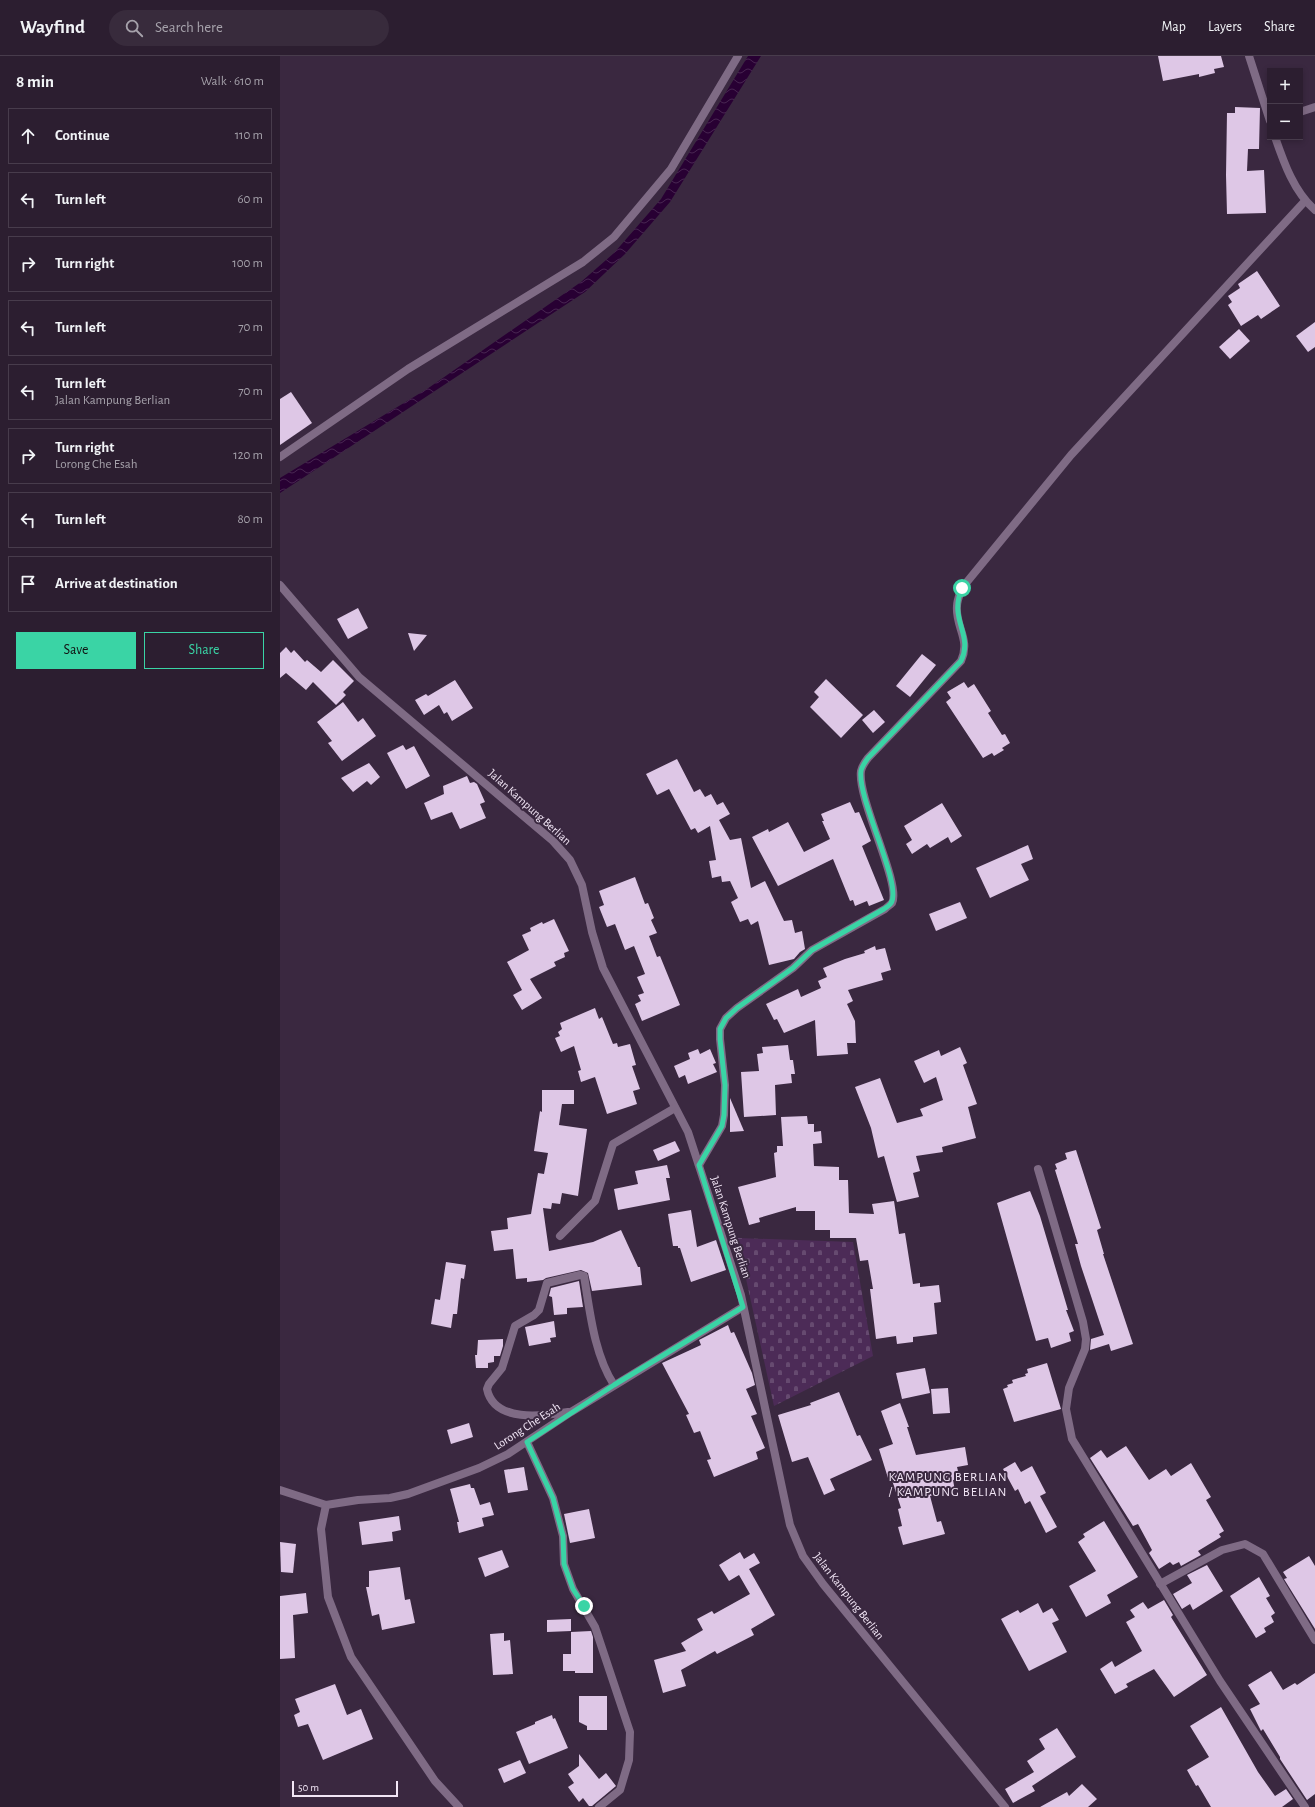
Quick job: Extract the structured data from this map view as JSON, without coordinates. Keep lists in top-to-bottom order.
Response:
{
  "streets": {
    "street": ["Jalan Kampung Berlian", "Lorong Che Esah"]
  },
  "crossings": [
    ["Jalan Kampung Berlian", "Lorong Che Esah"]
  ],
  "districts": ["KAMPUNG BERLIAN / KAMPUNG BELIAN"],
  "scale_bar": "50 m",
  "page": {
    "header": "Wayfind",
    "search": "Search here",
    "nav": ["Map", "Layers", "Share"],
    "heading": ["8 min", "Walk · 610 m"],
    "map_buttons": ["+", "−"],
    "list": [
      ["Continue", "110 m"],
      ["Turn left", "60 m"],
      ["Turn right", "100 m"],
      ["Turn left", "70 m"],
      ["Turn left", "Jalan Kampung Berlian", "70 m"],
      ["Turn right", "Lorong Che Esah", "120 m"],
      ["Turn left", "80 m"],
      "Arrive at destination"
    ],
    "buttons": ["Save", "Share"],
    "scale": "50 m"
  }
}
